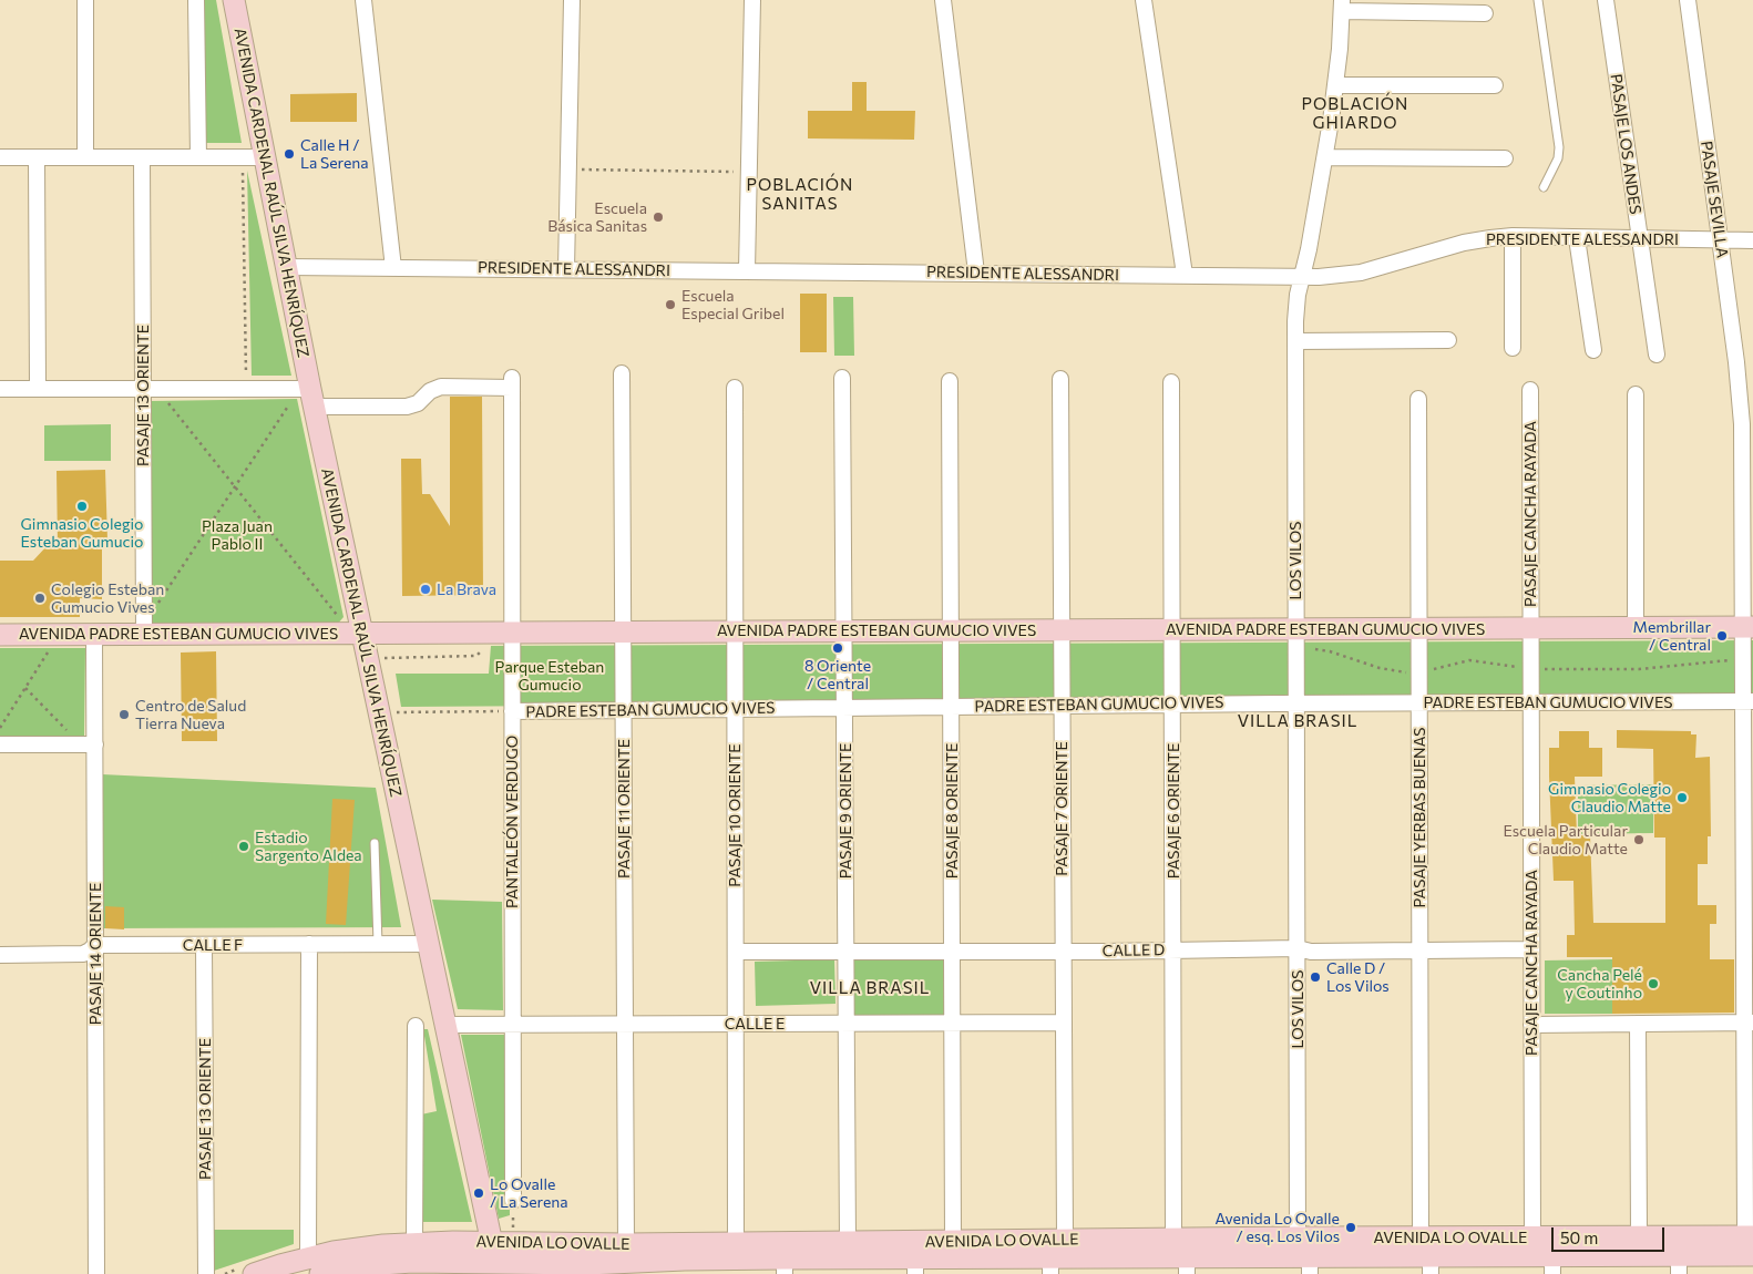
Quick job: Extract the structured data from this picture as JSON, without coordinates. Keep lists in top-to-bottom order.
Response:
{
  "streets": {
    "main road": ["AVENIDA CARDENAL RAÚL SILVA HENRÍQUEZ", "AVENIDA PADRE ESTEBAN GUMUCIO VIVES", "AVENIDA LO OVALLE"],
    "street": [
      "PASAJE LOS ANDES",
      "PASAJE SEVILLA",
      "PRESIDENTE ALESSANDRI",
      "PASAJE 13 ORIENTE",
      "PASAJE CANCHA RAYADA",
      "LOS VILOS",
      "PADRE ESTEBAN GUMUCIO VIVES",
      "PASAJE 11 ORIENTE",
      "PASAJE 7 ORIENTE",
      "PASAJE 9 ORIENTE",
      "PASAJE 8 ORIENTE",
      "PASAJE 6 ORIENTE",
      "PASAJE 10 ORIENTE",
      "PASAJE YERBAS BUENAS",
      "PANTALEÓN VERDUGO",
      "CALLE F",
      "CALLE D",
      "PASAJE 14 ORIENTE",
      "CALLE E"
    ]
  },
  "crossings": [
    ["PASAJE LOS ANDES", "PRESIDENTE ALESSANDRI"],
    ["AVENIDA CARDENAL RAÚL SILVA HENRÍQUEZ", "PRESIDENTE ALESSANDRI"],
    ["AVENIDA CARDENAL RAÚL SILVA HENRÍQUEZ", "AVENIDA PADRE ESTEBAN GUMUCIO VIVES"],
    ["AVENIDA CARDENAL RAÚL SILVA HENRÍQUEZ", "PANTALEÓN VERDUGO"],
    ["AVENIDA CARDENAL RAÚL SILVA HENRÍQUEZ", "CALLE F"],
    ["AVENIDA CARDENAL RAÚL SILVA HENRÍQUEZ", "CALLE E"],
    ["AVENIDA CARDENAL RAÚL SILVA HENRÍQUEZ", "AVENIDA LO OVALLE"],
    ["PASAJE SEVILLA", "PRESIDENTE ALESSANDRI"],
    ["PASAJE SEVILLA", "AVENIDA PADRE ESTEBAN GUMUCIO VIVES"],
    ["PASAJE SEVILLA", "PADRE ESTEBAN GUMUCIO VIVES"],
    ["PASAJE SEVILLA", "AVENIDA LO OVALLE"],
    ["PRESIDENTE ALESSANDRI", "LOS VILOS"],
    ["PASAJE 13 ORIENTE", "AVENIDA PADRE ESTEBAN GUMUCIO VIVES"],
    ["PASAJE 13 ORIENTE", "CALLE F"],
    ["PASAJE CANCHA RAYADA", "AVENIDA PADRE ESTEBAN GUMUCIO VIVES"],
    ["PASAJE CANCHA RAYADA", "PADRE ESTEBAN GUMUCIO VIVES"],
    ["PASAJE CANCHA RAYADA", "CALLE D"],
    ["PASAJE CANCHA RAYADA", "AVENIDA LO OVALLE"],
    ["LOS VILOS", "AVENIDA PADRE ESTEBAN GUMUCIO VIVES"],
    ["LOS VILOS", "PADRE ESTEBAN GUMUCIO VIVES"],
    ["LOS VILOS", "CALLE D"],
    ["LOS VILOS", "AVENIDA LO OVALLE"],
    ["AVENIDA PADRE ESTEBAN GUMUCIO VIVES", "PASAJE 11 ORIENTE"],
    ["AVENIDA PADRE ESTEBAN GUMUCIO VIVES", "PASAJE 7 ORIENTE"],
    ["AVENIDA PADRE ESTEBAN GUMUCIO VIVES", "PASAJE 9 ORIENTE"],
    ["AVENIDA PADRE ESTEBAN GUMUCIO VIVES", "PASAJE 8 ORIENTE"],
    ["AVENIDA PADRE ESTEBAN GUMUCIO VIVES", "PASAJE 6 ORIENTE"],
    ["AVENIDA PADRE ESTEBAN GUMUCIO VIVES", "PASAJE 10 ORIENTE"],
    ["AVENIDA PADRE ESTEBAN GUMUCIO VIVES", "PASAJE YERBAS BUENAS"],
    ["AVENIDA PADRE ESTEBAN GUMUCIO VIVES", "PANTALEÓN VERDUGO"],
    ["AVENIDA PADRE ESTEBAN GUMUCIO VIVES", "PASAJE 14 ORIENTE"],
    ["PADRE ESTEBAN GUMUCIO VIVES", "PASAJE 11 ORIENTE"],
    ["PADRE ESTEBAN GUMUCIO VIVES", "PASAJE 7 ORIENTE"],
    ["PADRE ESTEBAN GUMUCIO VIVES", "PASAJE 9 ORIENTE"],
    ["PADRE ESTEBAN GUMUCIO VIVES", "PASAJE 8 ORIENTE"],
    ["PADRE ESTEBAN GUMUCIO VIVES", "PASAJE 6 ORIENTE"],
    ["PADRE ESTEBAN GUMUCIO VIVES", "PASAJE 10 ORIENTE"],
    ["PADRE ESTEBAN GUMUCIO VIVES", "PASAJE YERBAS BUENAS"],
    ["PADRE ESTEBAN GUMUCIO VIVES", "PANTALEÓN VERDUGO"],
    ["PASAJE 11 ORIENTE", "CALLE E"],
    ["PASAJE 11 ORIENTE", "AVENIDA LO OVALLE"],
    ["PASAJE 7 ORIENTE", "CALLE D"],
    ["PASAJE 7 ORIENTE", "CALLE E"],
    ["PASAJE 7 ORIENTE", "AVENIDA LO OVALLE"],
    ["PASAJE 9 ORIENTE", "CALLE D"],
    ["PASAJE 9 ORIENTE", "CALLE E"],
    ["PASAJE 9 ORIENTE", "AVENIDA LO OVALLE"],
    ["PASAJE 8 ORIENTE", "CALLE D"],
    ["PASAJE 8 ORIENTE", "CALLE E"],
    ["PASAJE 8 ORIENTE", "AVENIDA LO OVALLE"],
    ["PASAJE 6 ORIENTE", "CALLE D"],
    ["PASAJE 6 ORIENTE", "AVENIDA LO OVALLE"],
    ["PASAJE 10 ORIENTE", "CALLE D"],
    ["PASAJE 10 ORIENTE", "CALLE E"],
    ["PASAJE 10 ORIENTE", "AVENIDA LO OVALLE"],
    ["PASAJE YERBAS BUENAS", "CALLE D"],
    ["PASAJE YERBAS BUENAS", "AVENIDA LO OVALLE"],
    ["PANTALEÓN VERDUGO", "CALLE E"],
    ["CALLE F", "PASAJE 14 ORIENTE"]
  ],
  "districts": [
    "POBLACIÓN GHIARDO",
    "POBLACIÓN SANITAS",
    "VILLA BRASIL",
    "VILLA BRASIL"
  ],
  "parks": ["Plaza Juan Pablo II", "Parque Esteban Gumucio"],
  "places": [
    "Calle H / La Serena",
    "Escuela Básica Sanitas",
    "Escuela Especial Gribel",
    "Gimnasio Colegio Esteban Gumucio",
    "La Brava",
    "Colegio Esteban Gumucio Vives",
    "Membrillar / Central",
    "8 Oriente / Central",
    "Centro de Salud Tierra Nueva",
    "Gimnasio Colegio Claudio Matte",
    "Escuela Particular Claudio Matte",
    "Estadio Sargento Aldea",
    "Calle D / Los Vilos",
    "Cancha Pelé y Coutinho",
    "Lo Ovalle / La Serena",
    "Avenida Lo Ovalle / esq. Los Vilos"
  ],
  "scale_bar": "50 m"
}
